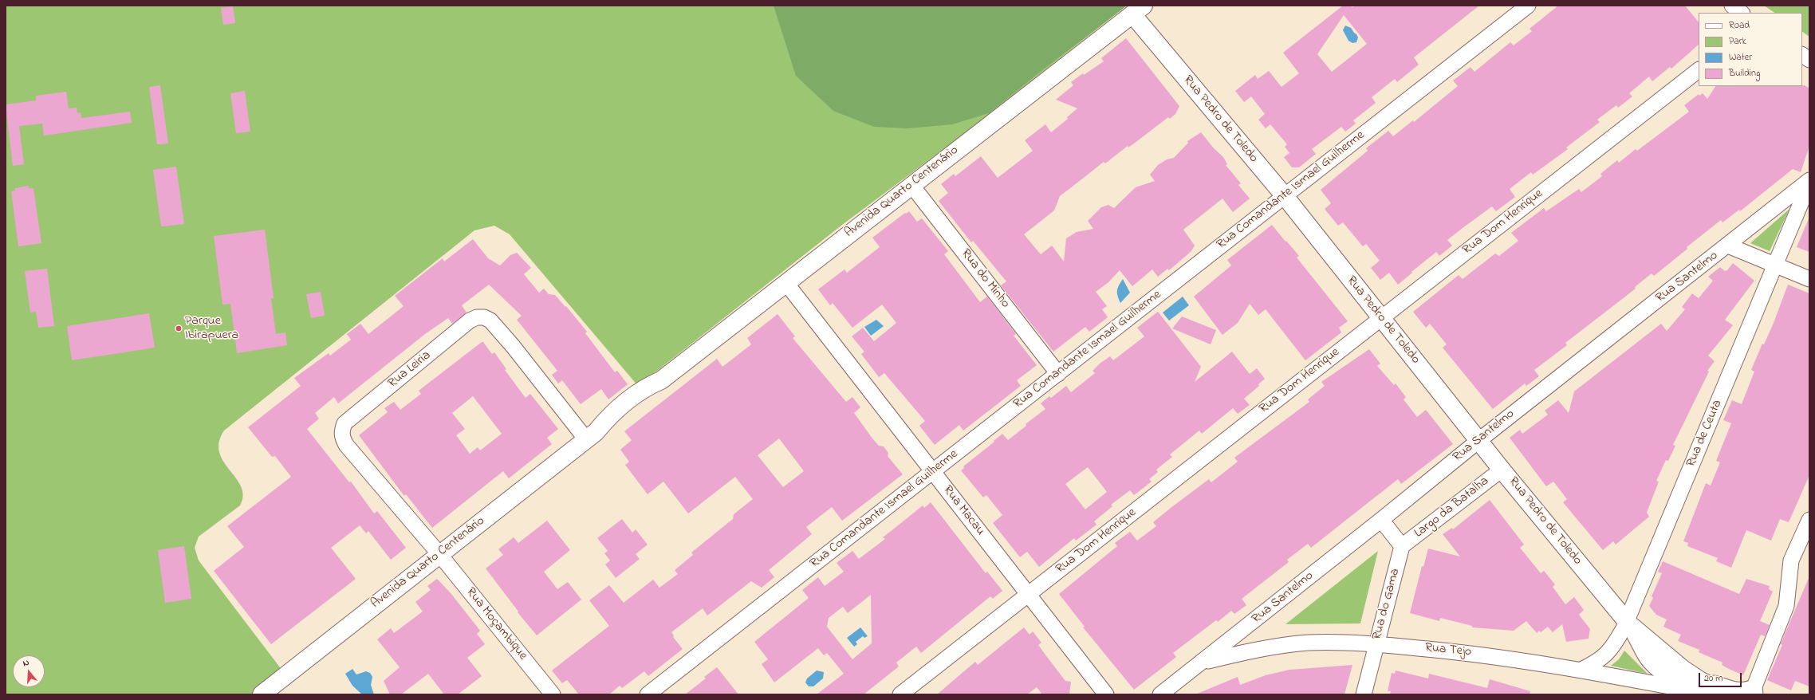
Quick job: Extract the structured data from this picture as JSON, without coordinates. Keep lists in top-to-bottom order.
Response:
{
  "streets": {
    "street": [
      "Rua Pedro de Toledo",
      "Rua Comandante Ismael Guilherme",
      "Avenida Quarto Centenário",
      "Rua Dom Henrique",
      "Rua Santelmo",
      "Rua do Minho",
      "Rua Leiria",
      "Rua de Ceuta",
      "Largo da Batalha",
      "Rua Macau",
      "Rua do Gama",
      "Rua Moçambique",
      "Rua Tejo"
    ]
  },
  "crossings": [
    ["Rua Pedro de Toledo", "Rua Comandante Ismael Guilherme"],
    ["Rua Pedro de Toledo", "Avenida Quarto Centenário"],
    ["Rua Pedro de Toledo", "Rua Dom Henrique"],
    ["Rua Pedro de Toledo", "Rua Santelmo"],
    ["Rua Pedro de Toledo", "Rua de Ceuta"],
    ["Rua Pedro de Toledo", "Largo da Batalha"],
    ["Rua Pedro de Toledo", "Rua Tejo"],
    ["Rua Comandante Ismael Guilherme", "Rua do Minho"],
    ["Rua Comandante Ismael Guilherme", "Rua Macau"],
    ["Avenida Quarto Centenário", "Rua do Minho"],
    ["Avenida Quarto Centenário", "Rua Leiria"],
    ["Avenida Quarto Centenário", "Rua Macau"],
    ["Avenida Quarto Centenário", "Rua Moçambique"],
    ["Rua Dom Henrique", "Rua Macau"],
    ["Rua Santelmo", "Rua Tejo"],
    ["Rua Leiria", "Rua Moçambique"],
    ["Rua de Ceuta", "Rua Tejo"],
    ["Largo da Batalha", "Rua do Gama"],
    ["Rua do Gama", "Rua Tejo"]
  ],
  "places": ["Parque Ibirapuera"],
  "legend": [
    "Road",
    "Park",
    "Water",
    "Building"
  ],
  "scale_bar": "20 m",
  "north": "top"
}
